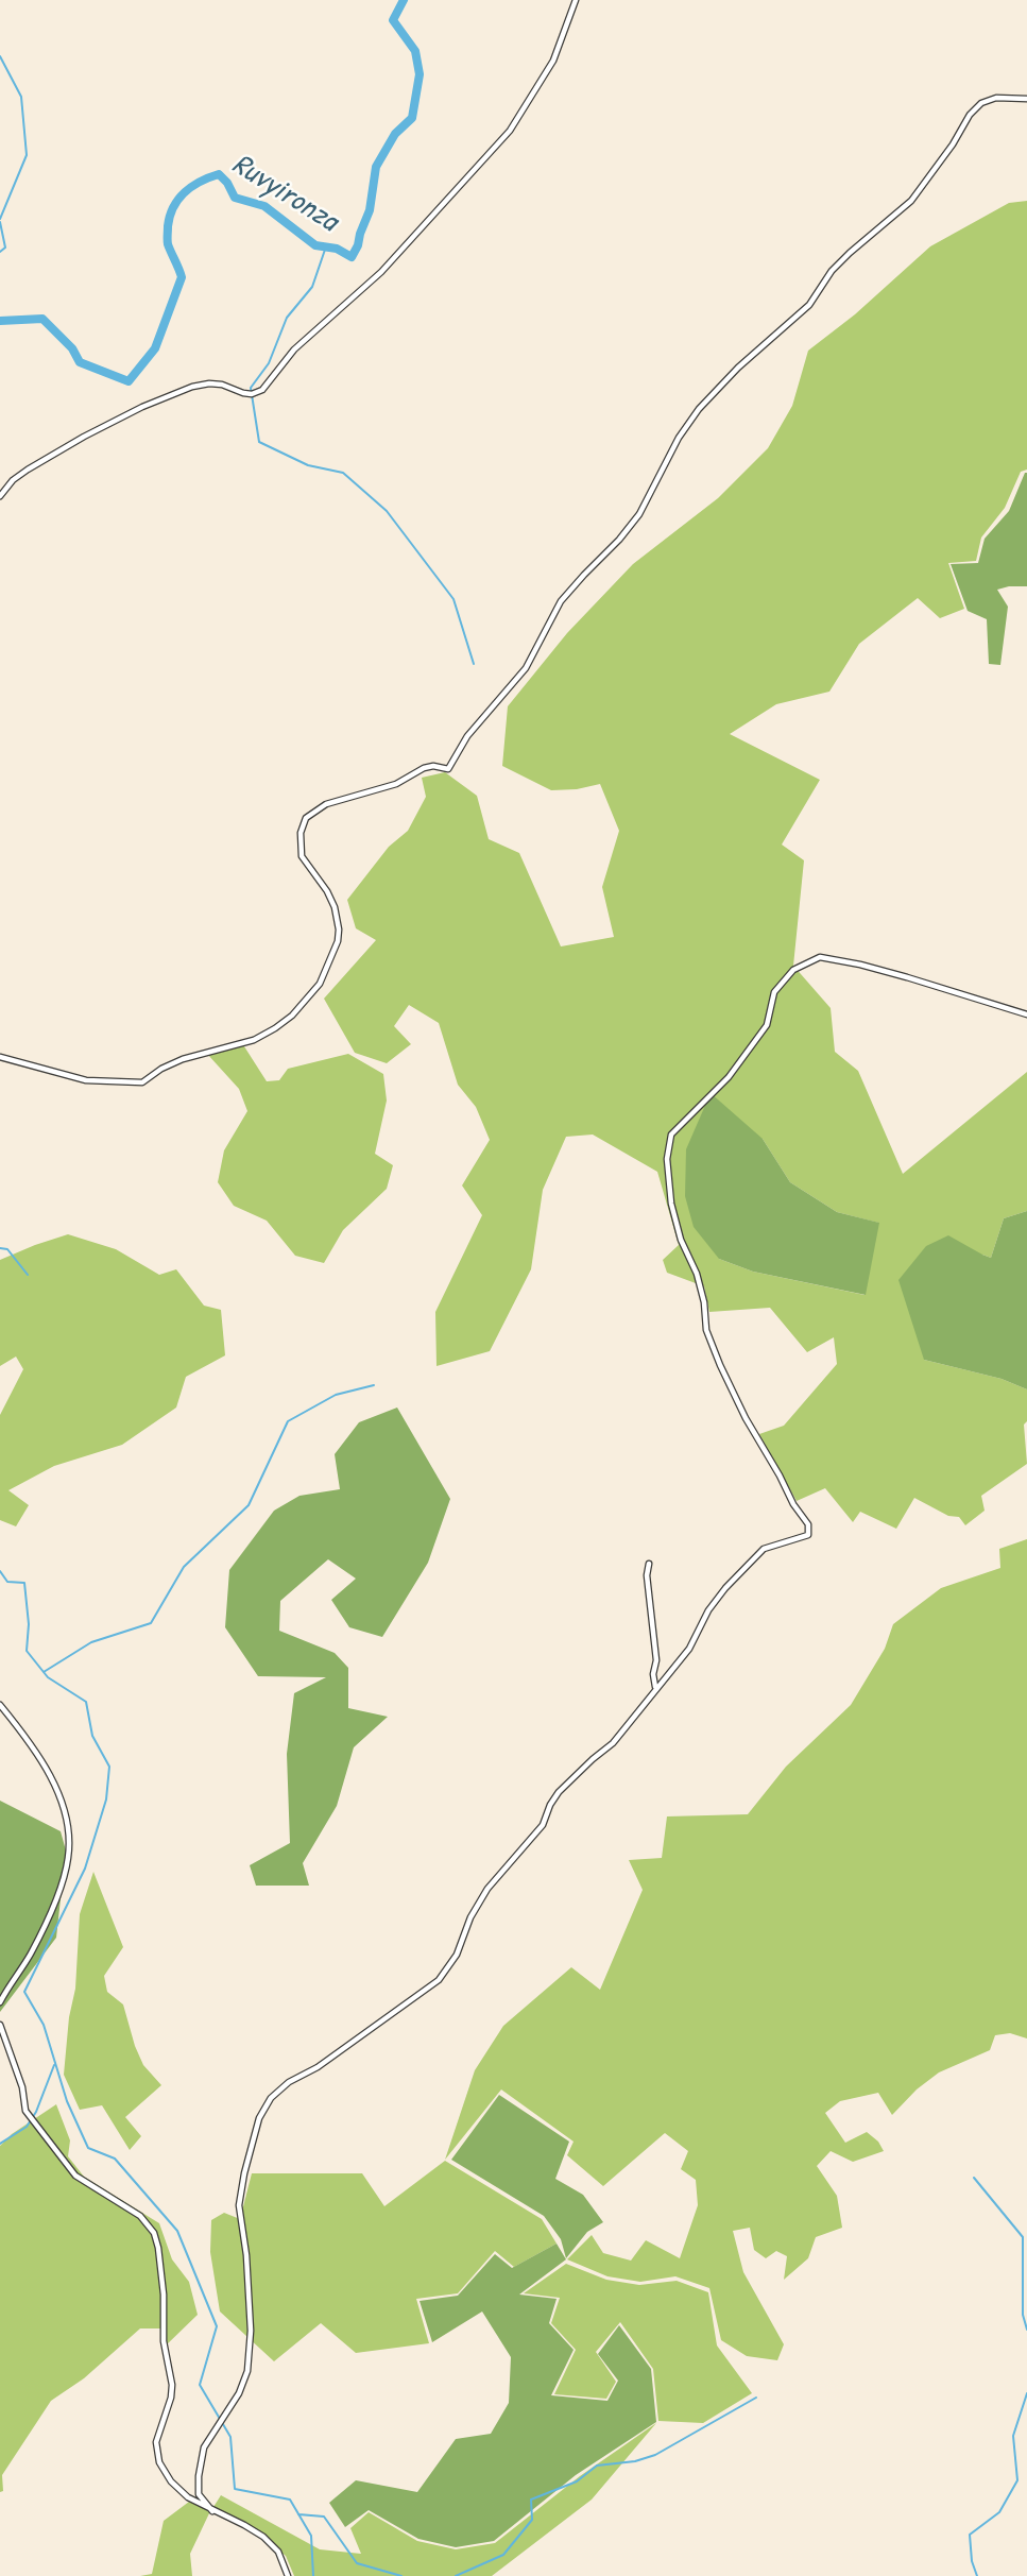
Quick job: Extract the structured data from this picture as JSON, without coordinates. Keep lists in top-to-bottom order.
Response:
{
  "water": ["Ruvyironza"]
}
